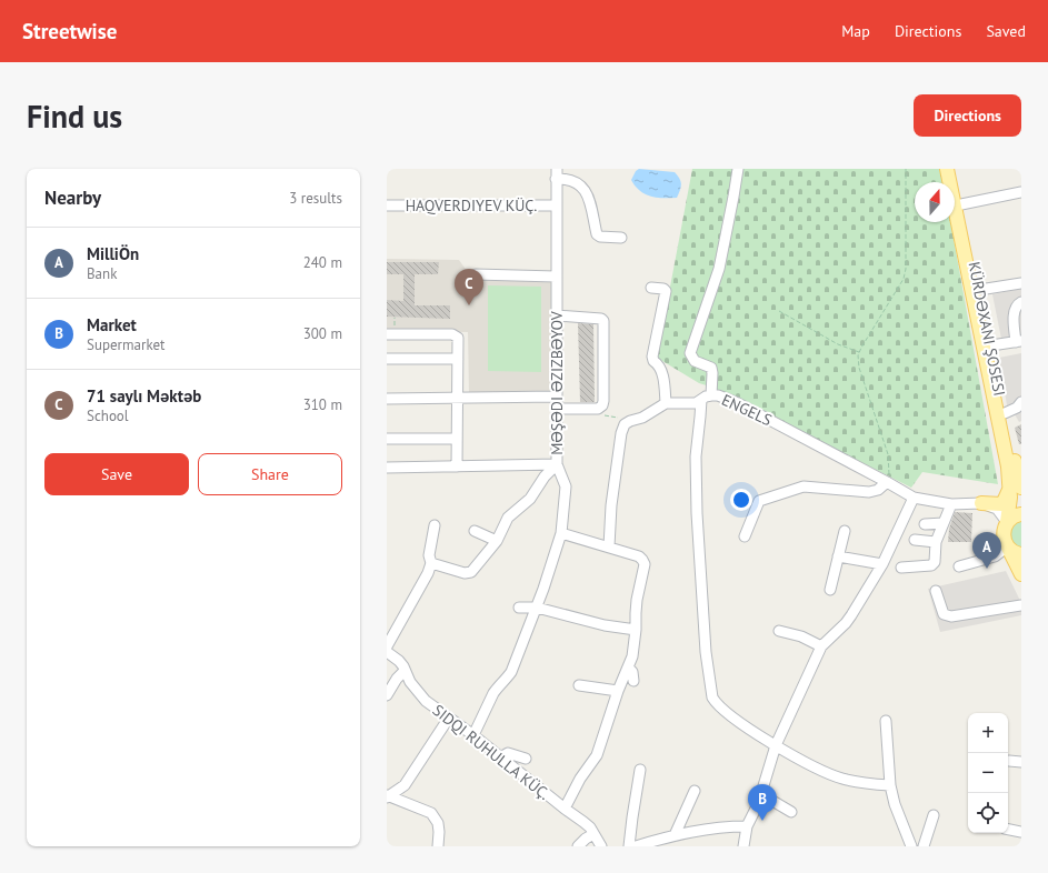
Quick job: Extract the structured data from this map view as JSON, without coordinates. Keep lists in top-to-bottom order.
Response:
{
  "streets": {
    "street": [
      "HAQVERDIYEV KÜÇ.",
      "MƏŞƏDI ƏZIZBƏYOV",
      "ENGELS",
      "SIDQI RUHULLA KÜÇ."
    ]
  },
  "crossings": [
    ["HAQVERDIYEV KÜÇ.", "MƏŞƏDI ƏZIZBƏYOV"],
    ["MƏŞƏDI ƏZIZBƏYOV", "SIDQI RUHULLA KÜÇ."]
  ],
  "north": "top",
  "page": {
    "header": "Streetwise",
    "nav": ["Map", "Directions", "Saved"],
    "buttons": [
      "Directions",
      ["Save", "Share"]
    ],
    "title": "Find us",
    "heading": ["Nearby", "3 results"],
    "list": [
      {
        "mark": "A",
        "name": "MilliÖn",
        "note": "Bank",
        "value": "240 m"
      },
      {
        "mark": "B",
        "name": "Market",
        "note": "Supermarket",
        "value": "300 m"
      },
      {
        "mark": "C",
        "name": "71 saylı Məktəb",
        "note": "School",
        "value": "310 m"
      }
    ],
    "pins": ["C", "A", "B"],
    "map_buttons": ["+", "−"]
  }
}
